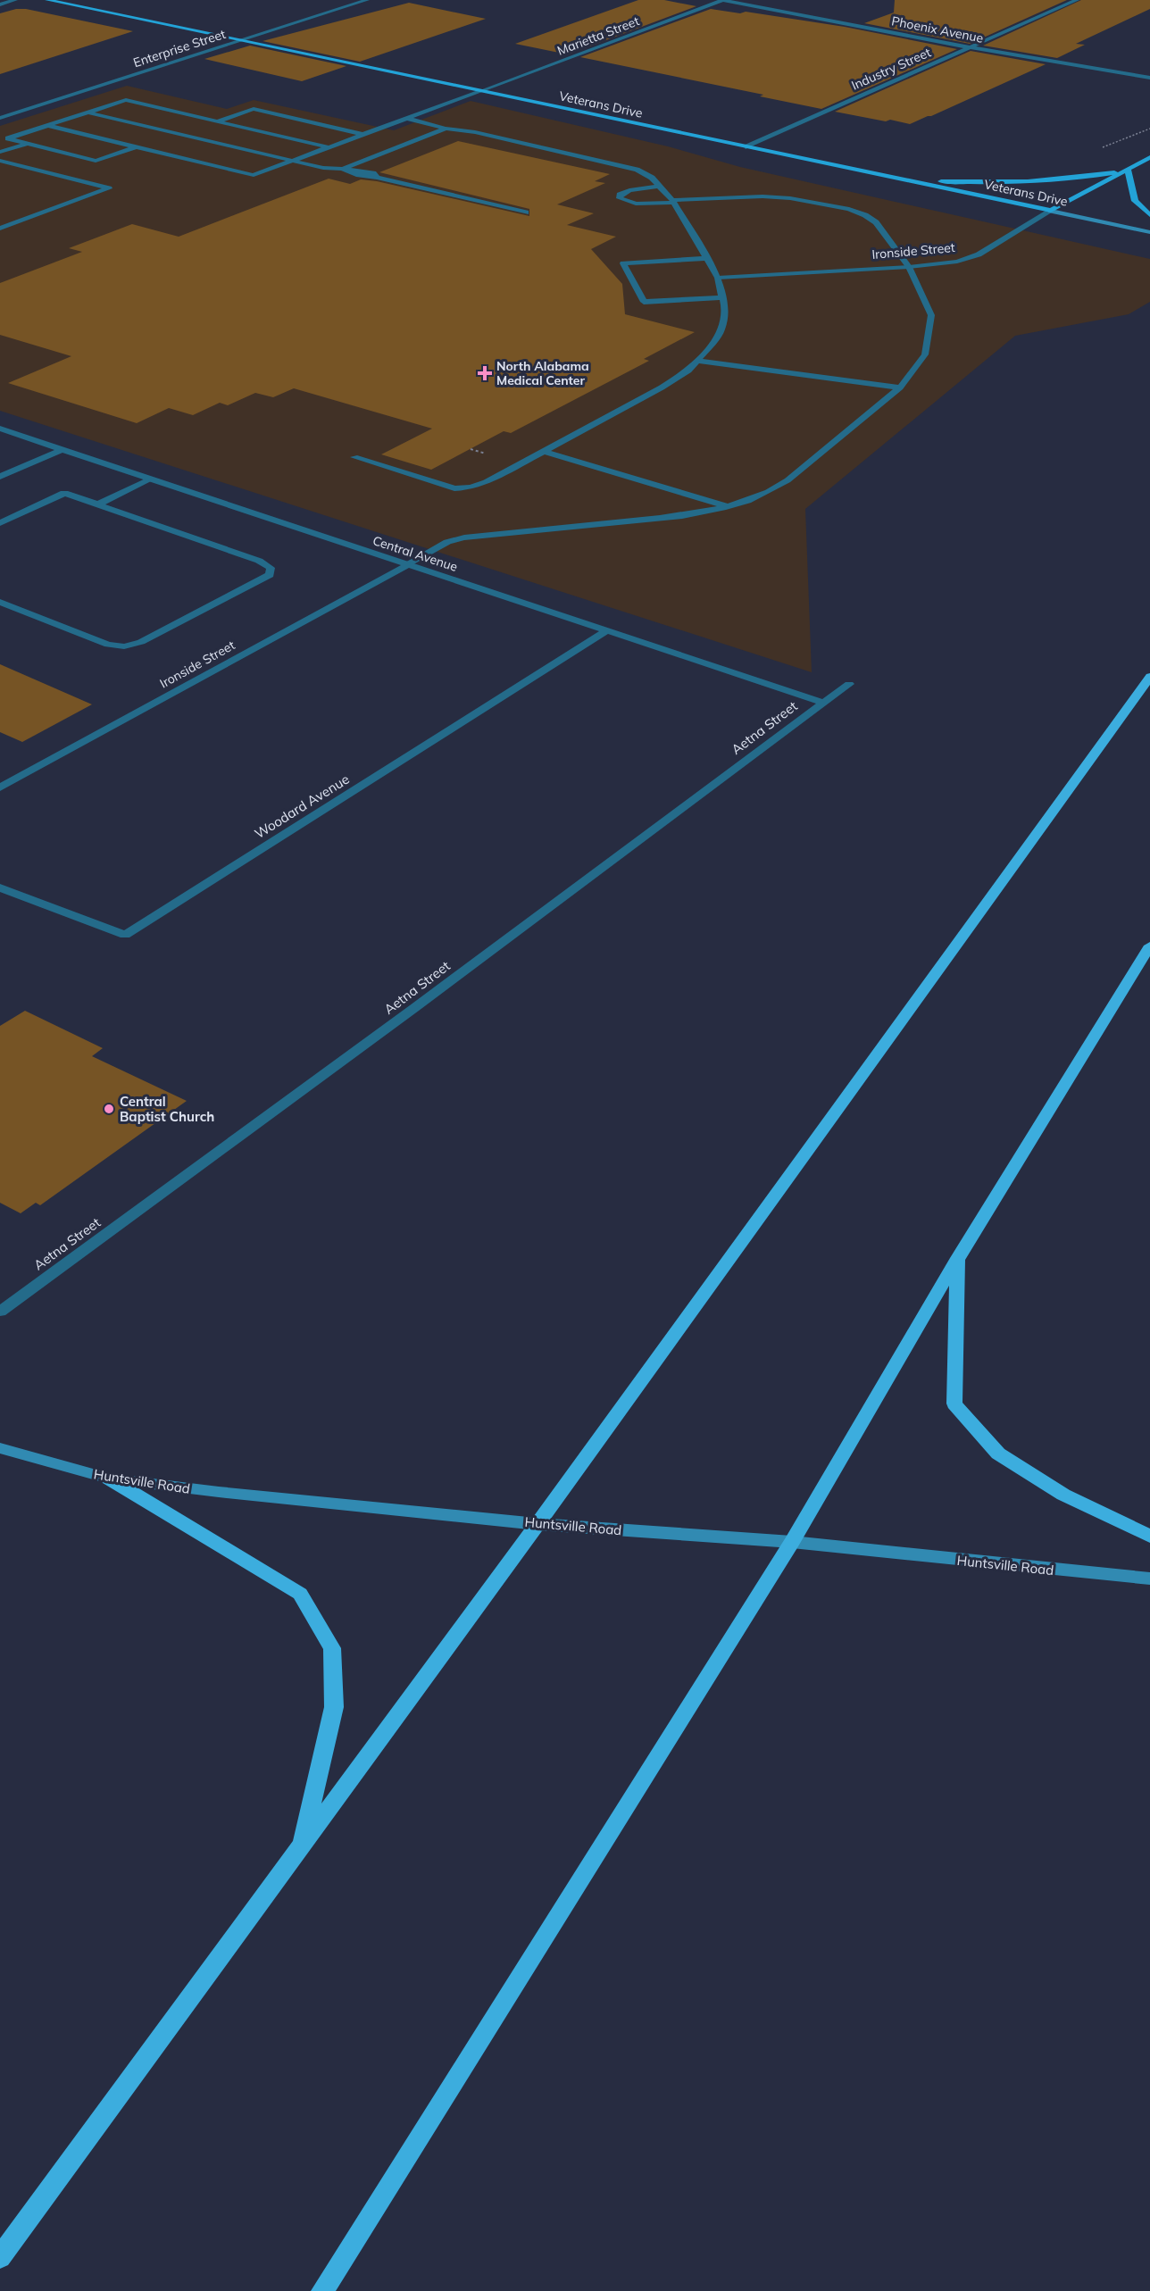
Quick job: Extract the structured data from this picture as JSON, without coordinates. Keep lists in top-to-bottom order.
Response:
{
  "streets": {
    "main road": ["Veterans Drive", "Ironside Street", "Huntsville Road"],
    "street": [
      "Phoenix Avenue",
      "Marietta Street",
      "Enterprise Street",
      "Industry Street",
      "Central Avenue",
      "Aetna Street",
      "Woodard Avenue"
    ]
  },
  "crossings": [
    ["Phoenix Avenue", "Marietta Street"],
    ["Phoenix Avenue", "Industry Street"],
    ["Marietta Street", "Veterans Drive"],
    ["Enterprise Street", "Veterans Drive"],
    ["Industry Street", "Veterans Drive"],
    ["Veterans Drive", "Ironside Street"],
    ["Ironside Street", "Central Avenue"],
    ["Central Avenue", "Aetna Street"],
    ["Central Avenue", "Woodard Avenue"]
  ],
  "places": {
    "health": ["North Alabama Medical Center"],
    "other": ["Central Baptist Church"]
  }
}
